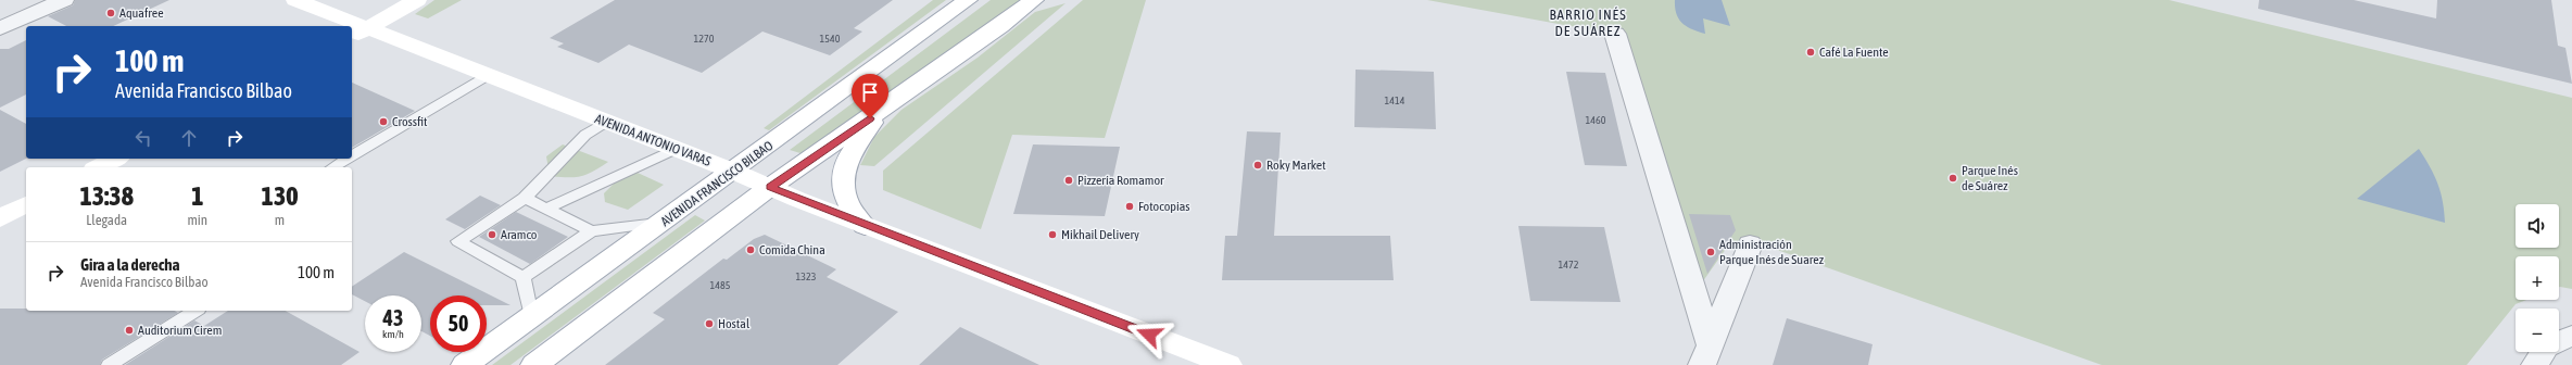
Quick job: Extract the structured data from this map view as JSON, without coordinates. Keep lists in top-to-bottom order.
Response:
{
  "streets": {
    "main road": ["AVENIDA ANTONIO VARAS", "AVENIDA FRANCISCO BILBAO"]
  },
  "crossings": [
    ["AVENIDA ANTONIO VARAS", "AVENIDA FRANCISCO BILBAO"]
  ],
  "districts": ["BARRIO INÉS DE SUÁREZ"],
  "places": [
    "Aquafree",
    "Café La Fuente",
    "Crossfit",
    "Roky Market",
    "Parque Inés de Suárez",
    "Pizzería Romamor",
    "Fotocopias",
    "Aramco",
    "Mikhail Delivery",
    "Comida China",
    "Administración Parque Inés de Suarez",
    "Hostal",
    "Auditorium Cirem"
  ],
  "house_numbers": [
    "1270",
    "1540",
    "1414",
    "1460",
    "1472",
    "1323",
    "1485"
  ],
  "page": {
    "turn": ["100 m", "Avenida Francisco Bilbao"],
    "eta": [
      "13:38",
      "Llegada",
      "1",
      "min",
      "130",
      "m"
    ],
    "map_buttons": ["+", "−"],
    "list": [
      {
        "name": "Gira a la derecha",
        "note": "Avenida Francisco Bilbao",
        "value": "100 m"
      }
    ],
    "speed": "43 km/h",
    "limit": "50"
  }
}
